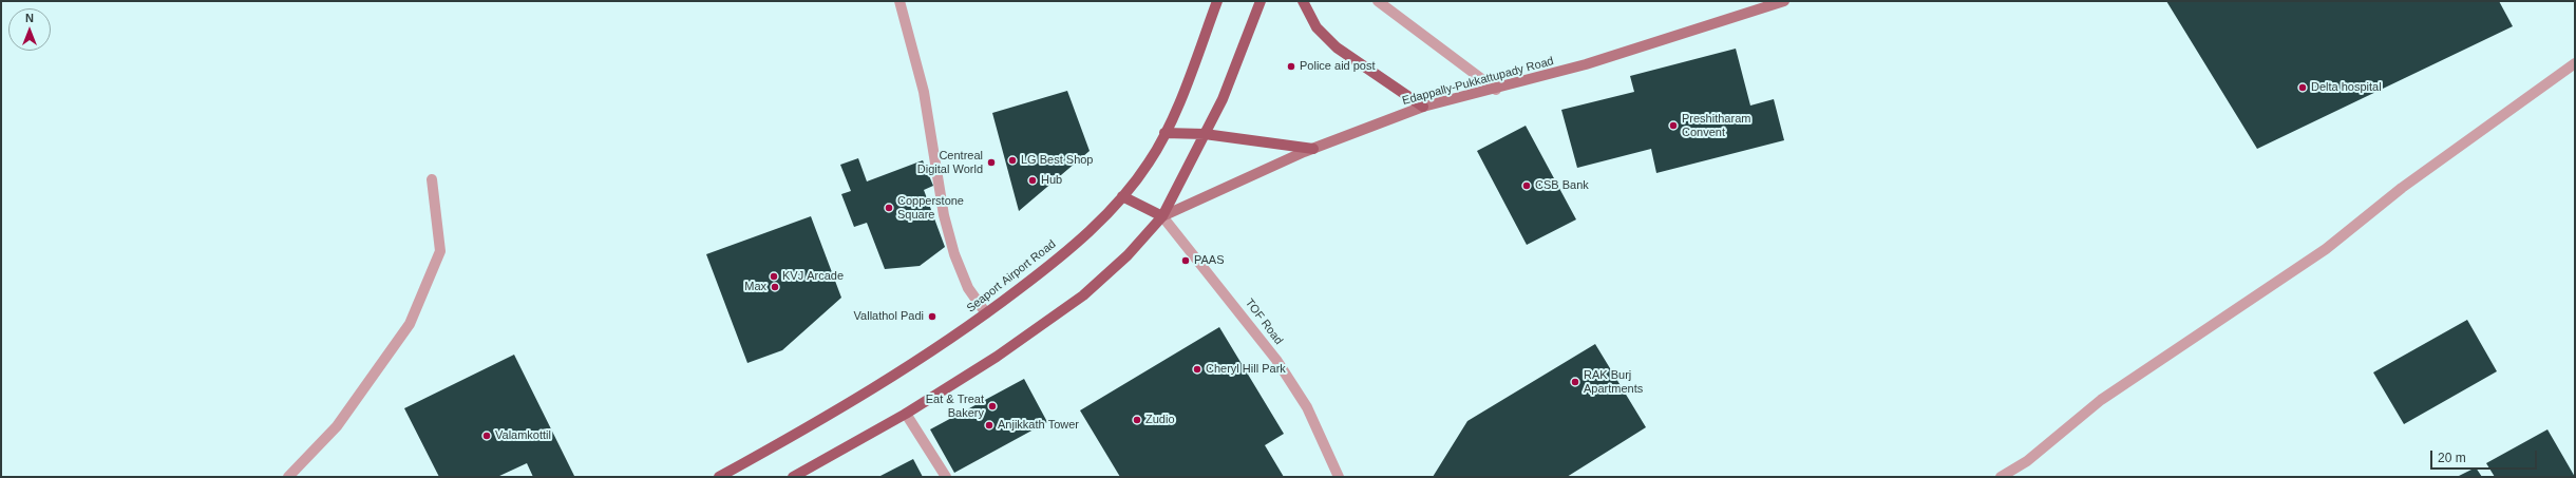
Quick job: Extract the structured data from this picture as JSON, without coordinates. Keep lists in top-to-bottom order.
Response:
{
  "streets": {
    "main road": ["Edappally-Pukkattupady Road", "Seaport Airport Road"],
    "street": ["TOF Road"]
  },
  "crossings": [
    ["Edappally-Pukkattupady Road", "TOF Road"]
  ],
  "places": [
    "Police aid post",
    "Delta hospital",
    "Preshitharam Convent",
    "LG Best Shop",
    "Centreal Digital World",
    "Hub",
    "CSB Bank",
    "Copperstone Square",
    "PAAS",
    "KVJ Arcade",
    "Max",
    "Vallathol Padi",
    "Cheryl Hill Park",
    "RAK Burj Apartments",
    "Eat & Treat Bakery",
    "Zudio",
    "Anjikkath Tower",
    "Valamkottil"
  ],
  "scale_bar": "20 m",
  "north": "top"
}
